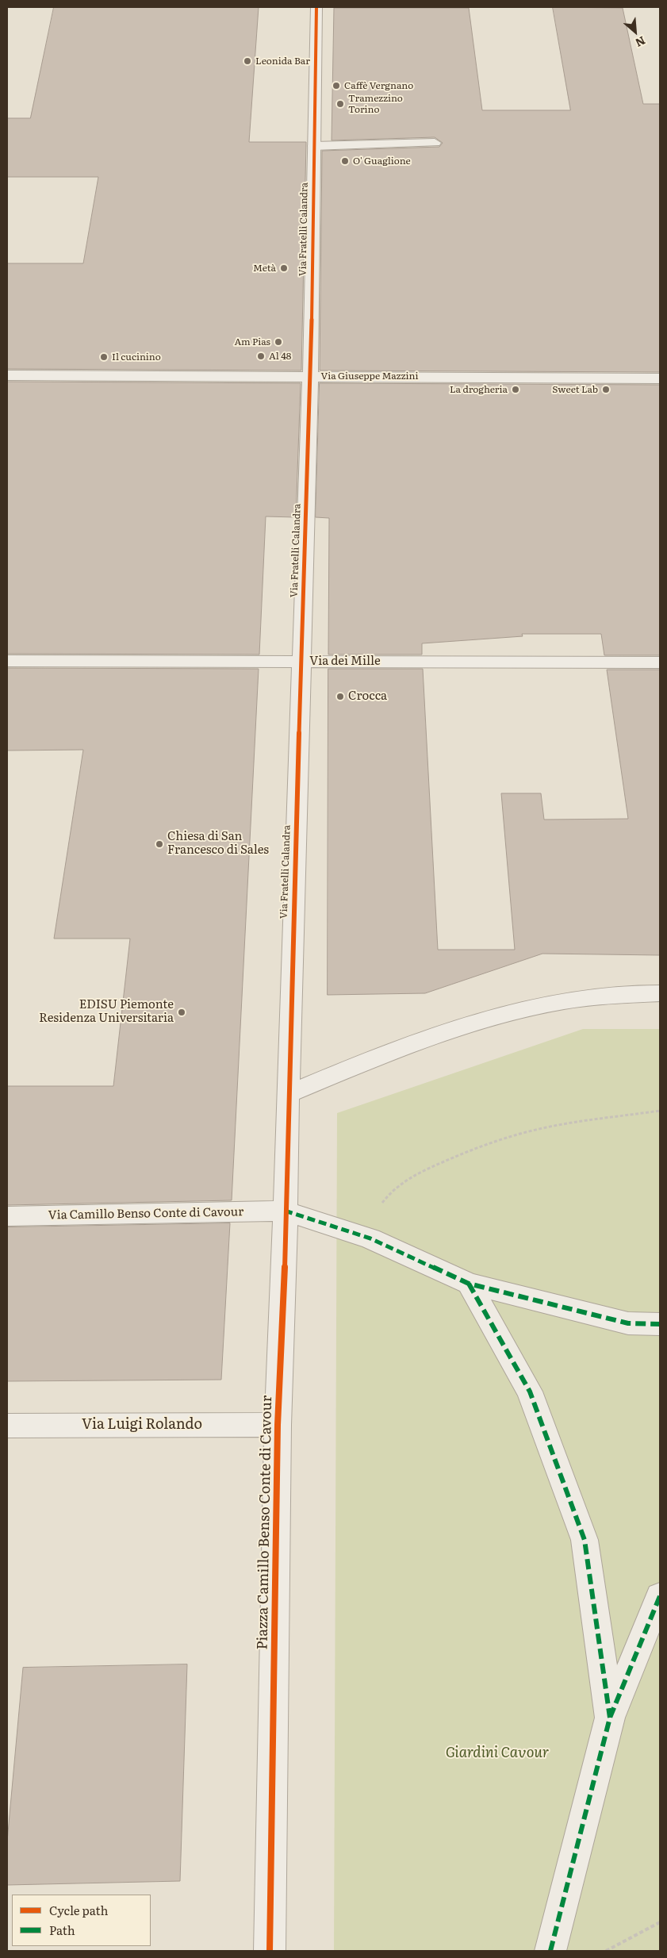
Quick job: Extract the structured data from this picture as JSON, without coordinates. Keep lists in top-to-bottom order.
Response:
{
  "streets": {
    "street": [
      "Via Fratelli Calandra",
      "Via Giuseppe Mazzini",
      "Via dei Mille",
      "Via Camillo Benso Conte di Cavour",
      "Via Luigi Rolando",
      "Piazza Camillo Benso Conte di Cavour"
    ]
  },
  "crossings": [
    ["Via Fratelli Calandra", "Via Giuseppe Mazzini"],
    ["Via Fratelli Calandra", "Via dei Mille"],
    ["Via Fratelli Calandra", "Piazza Camillo Benso Conte di Cavour"],
    ["Via Camillo Benso Conte di Cavour", "Piazza Camillo Benso Conte di Cavour"],
    ["Via Luigi Rolando", "Piazza Camillo Benso Conte di Cavour"]
  ],
  "parks": ["Giardini Cavour"],
  "places": [
    "Leonida Bar",
    "Caffè Vergnano",
    "Tramezzino Torino",
    "O' Guaglione",
    "Metà",
    "Am Pias",
    "Al 48",
    "Il cucinino",
    "La drogheria",
    "Sweet Lab",
    "Crocca",
    "Chiesa di San Francesco di Sales",
    "EDISU Piemonte Residenza Universitaria"
  ],
  "legend": ["Cycle path", "Path"],
  "north": "bottom right"
}
